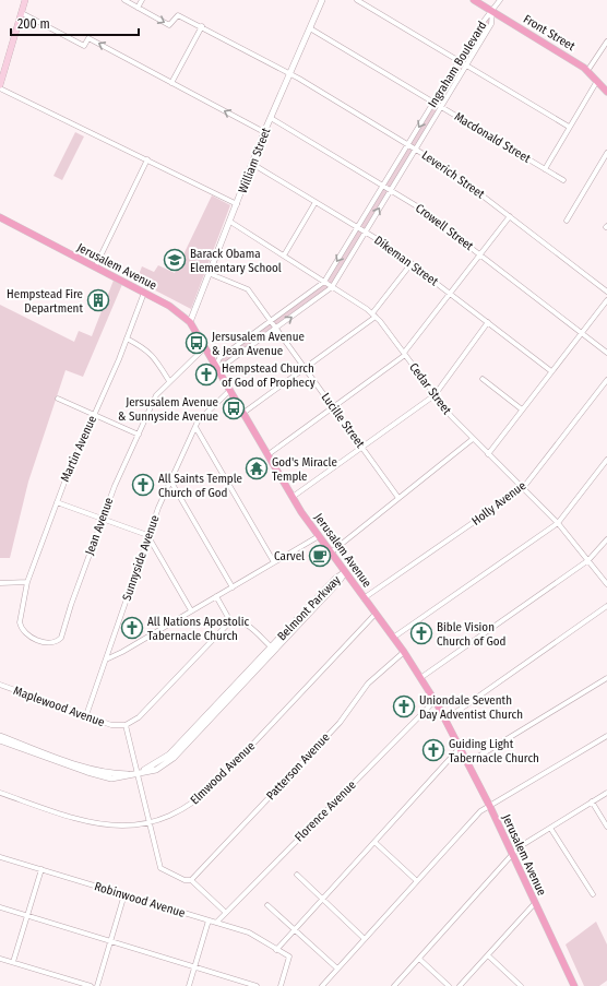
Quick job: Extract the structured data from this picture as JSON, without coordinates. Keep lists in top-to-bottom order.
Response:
{
  "streets": {
    "main road": ["Front Street", "Jerusalem Avenue"],
    "street": [
      "Ingraham Boulevard",
      "Macdonald Street",
      "William Street",
      "Leverich Street",
      "Crowell Street",
      "Dikeman Street",
      "Cedar Street",
      "Lucille Street",
      "Martin Avenue",
      "Holly Avenue",
      "Jean Avenue",
      "Sunnyside Avenue",
      "Belmont Parkway",
      "Maplewood Avenue",
      "Patterson Avenue",
      "Elmwood Avenue",
      "Florence Avenue",
      "Robinwood Avenue"
    ]
  },
  "crossings": [
    ["Front Street", "Ingraham Boulevard"],
    ["Ingraham Boulevard", "Macdonald Street"],
    ["Ingraham Boulevard", "Leverich Street"],
    ["Ingraham Boulevard", "Crowell Street"],
    ["Ingraham Boulevard", "Dikeman Street"],
    ["Ingraham Boulevard", "Jerusalem Avenue"],
    ["Ingraham Boulevard", "Cedar Street"],
    ["Ingraham Boulevard", "Lucille Street"],
    ["Macdonald Street", "William Street"],
    ["William Street", "Leverich Street"],
    ["William Street", "Crowell Street"],
    ["William Street", "Dikeman Street"],
    ["William Street", "Jerusalem Avenue"],
    ["William Street", "Cedar Street"],
    ["William Street", "Lucille Street"],
    ["Jerusalem Avenue", "Martin Avenue"],
    ["Jerusalem Avenue", "Holly Avenue"],
    ["Jerusalem Avenue", "Jean Avenue"],
    ["Jerusalem Avenue", "Sunnyside Avenue"],
    ["Jerusalem Avenue", "Belmont Parkway"],
    ["Jerusalem Avenue", "Patterson Avenue"],
    ["Jerusalem Avenue", "Elmwood Avenue"],
    ["Jerusalem Avenue", "Florence Avenue"],
    ["Cedar Street", "Holly Avenue"],
    ["Martin Avenue", "Jean Avenue"],
    ["Sunnyside Avenue", "Maplewood Avenue"],
    ["Florence Avenue", "Robinwood Avenue"]
  ],
  "places": {
    "school or university": ["Barack Obama Elementary School"],
    "building": ["Hempstead Fire Department"],
    "bus stop": ["Jersusalem Avenue & Jean Avenue", "Jersusalem Avenue & Sunnyside Avenue"],
    "church": [
      "Hempstead Church of God of Prophecy",
      "All Saints Temple Church of God",
      "All Nations Apostolic Tabernacle Church",
      "Bible Vision Church of God",
      "Uniondale Seventh Day Adventist Church",
      "Guiding Light Tabernacle Church"
    ],
    "temple": ["God's Miracle Temple"],
    "cafe": ["Carvel"]
  },
  "scale_bar": "200 m"
}
